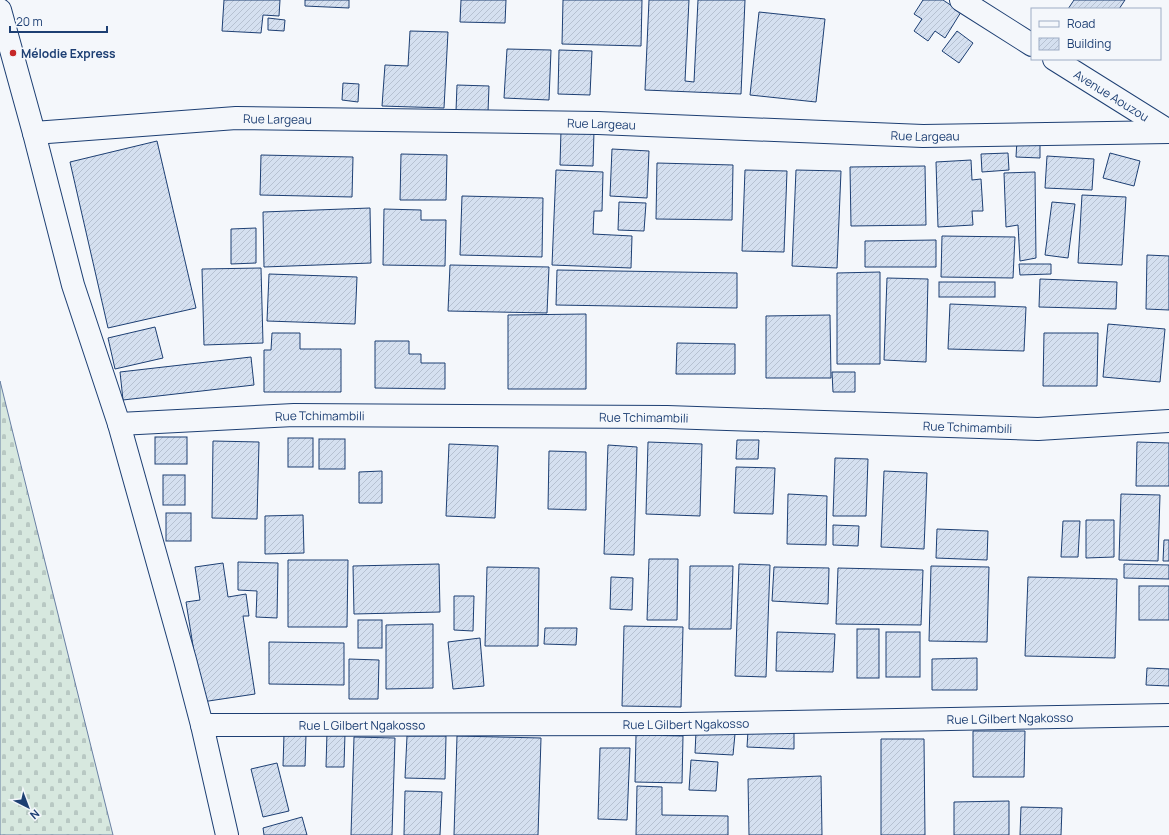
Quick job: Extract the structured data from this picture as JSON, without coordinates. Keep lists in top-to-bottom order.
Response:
{
  "streets": {
    "main road": [
      "Avenue Aouzou",
      "Rue Largeau",
      "Rue Tchimambili",
      "Rue L Gilbert Ngakosso"
    ]
  },
  "crossings": [
    ["Avenue Aouzou", "Rue Largeau"]
  ],
  "places": ["Mélodie Express"],
  "legend": ["Road", "Building"],
  "scale_bar": "20 m",
  "north": "bottom right"
}
